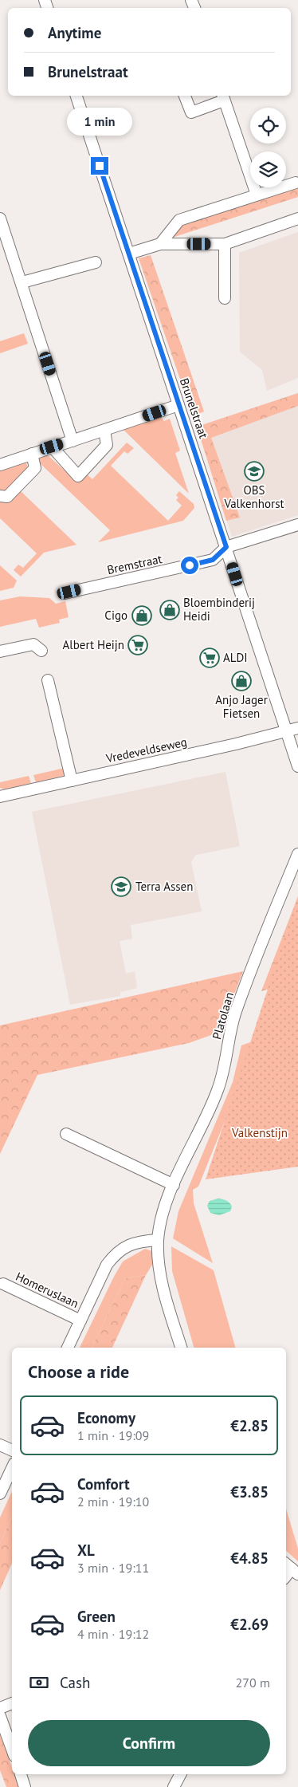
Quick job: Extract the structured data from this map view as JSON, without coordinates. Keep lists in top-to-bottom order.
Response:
{
  "streets": {
    "street": [
      "Brunelstraat",
      "Bremstraat",
      "Vredeveldseweg",
      "Platolaan",
      "Homeruslaan"
    ]
  },
  "crossings": [
    ["Brunelstraat", "Bremstraat"],
    ["Brunelstraat", "Vredeveldseweg"],
    ["Platolaan", "Homeruslaan"]
  ],
  "parks": ["Valkenstijn"],
  "places": {
    "school or university": ["OBS Valkenhorst", "Terra Assen"],
    "shop": ["Bloembinderij Heidi", "Cigo", "Anjo Jager Fietsen"],
    "supermarket": ["Albert Heijn", "ALDI"]
  },
  "page": {
    "banner": ["Anytime", "Brunelstraat"],
    "bubble": "1 min",
    "heading": "Choose a ride",
    "list": [
      {
        "name": "Economy",
        "note": "1 min · 19:09",
        "value": "€2.85"
      },
      {
        "name": "Comfort",
        "note": "2 min · 19:10",
        "value": "€3.85"
      },
      {
        "name": "XL",
        "note": "3 min · 19:11",
        "value": "€4.85"
      },
      {
        "name": "Green",
        "note": "4 min · 19:12",
        "value": "€2.69"
      }
    ],
    "pay": ["Cash", "270 m"],
    "buttons": "Confirm"
  }
}
